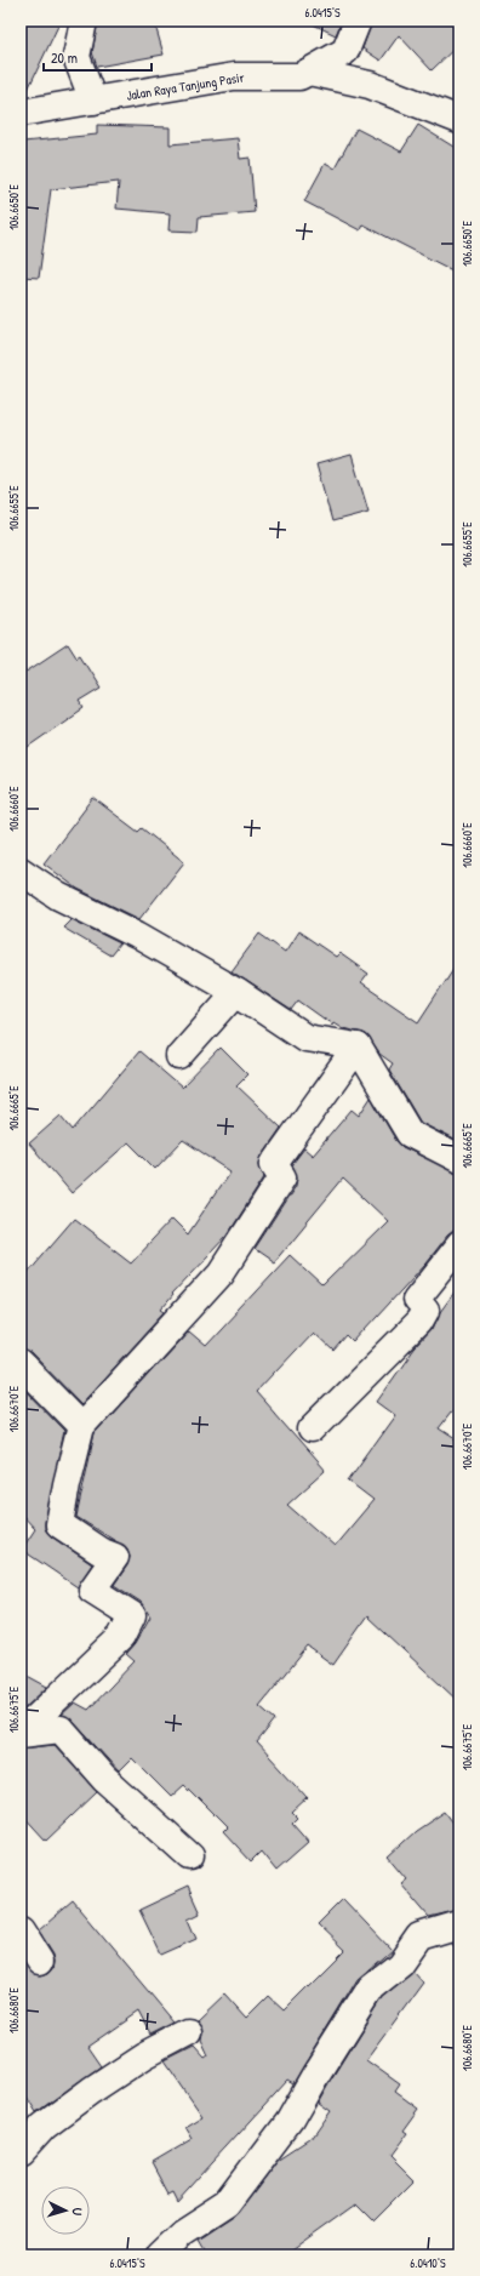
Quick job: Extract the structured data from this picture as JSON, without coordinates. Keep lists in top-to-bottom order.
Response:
{
  "streets": {
    "street": ["Jalan Raya Tanjung Pasir"]
  },
  "scale_bar": "20 m",
  "north": "right",
  "coordinates": [
    "6.0415°S",
    "106.6650°E",
    "106.6655°E",
    "106.6660°E",
    "106.6665°E",
    "106.6670°E",
    "106.6675°E",
    "106.6680°E",
    "6.0410°S"
  ]
}
